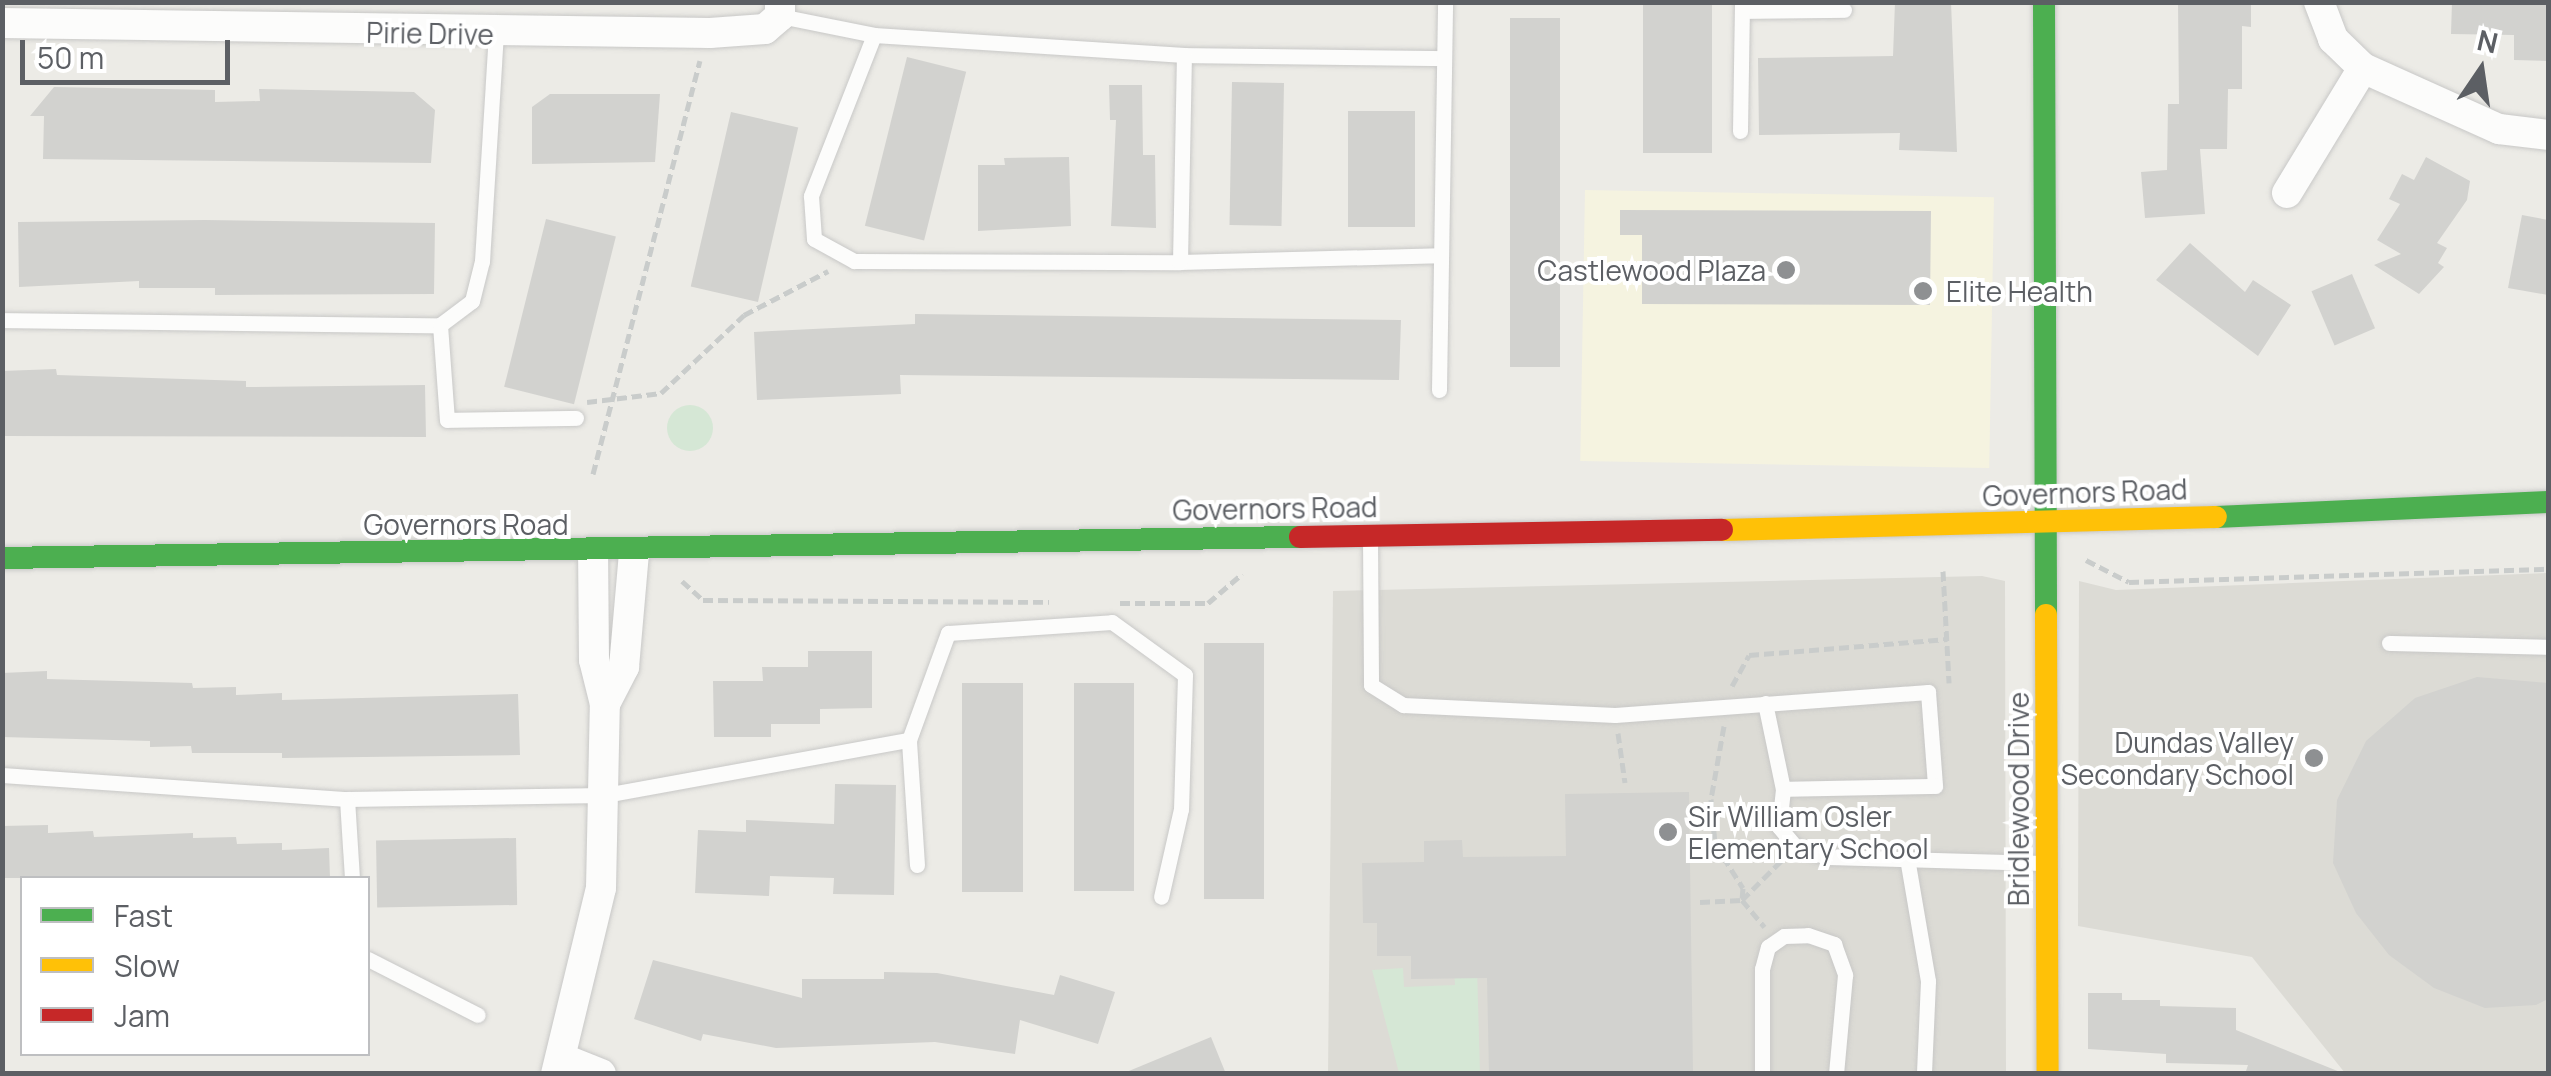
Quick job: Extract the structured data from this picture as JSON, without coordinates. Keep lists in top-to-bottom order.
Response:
{
  "streets": {
    "main road": ["Governors Road", "Bridlewood Drive"],
    "street": ["Pirie Drive"]
  },
  "crossings": [
    ["Governors Road", "Bridlewood Drive"]
  ],
  "places": [
    "Castlewood Plaza",
    "Elite Health",
    "Dundas Valley Secondary School",
    "Sir William Osler Elementary School"
  ],
  "legend": ["Fast", "Slow", "Jam"],
  "scale_bar": "50 m",
  "north": "top"
}
